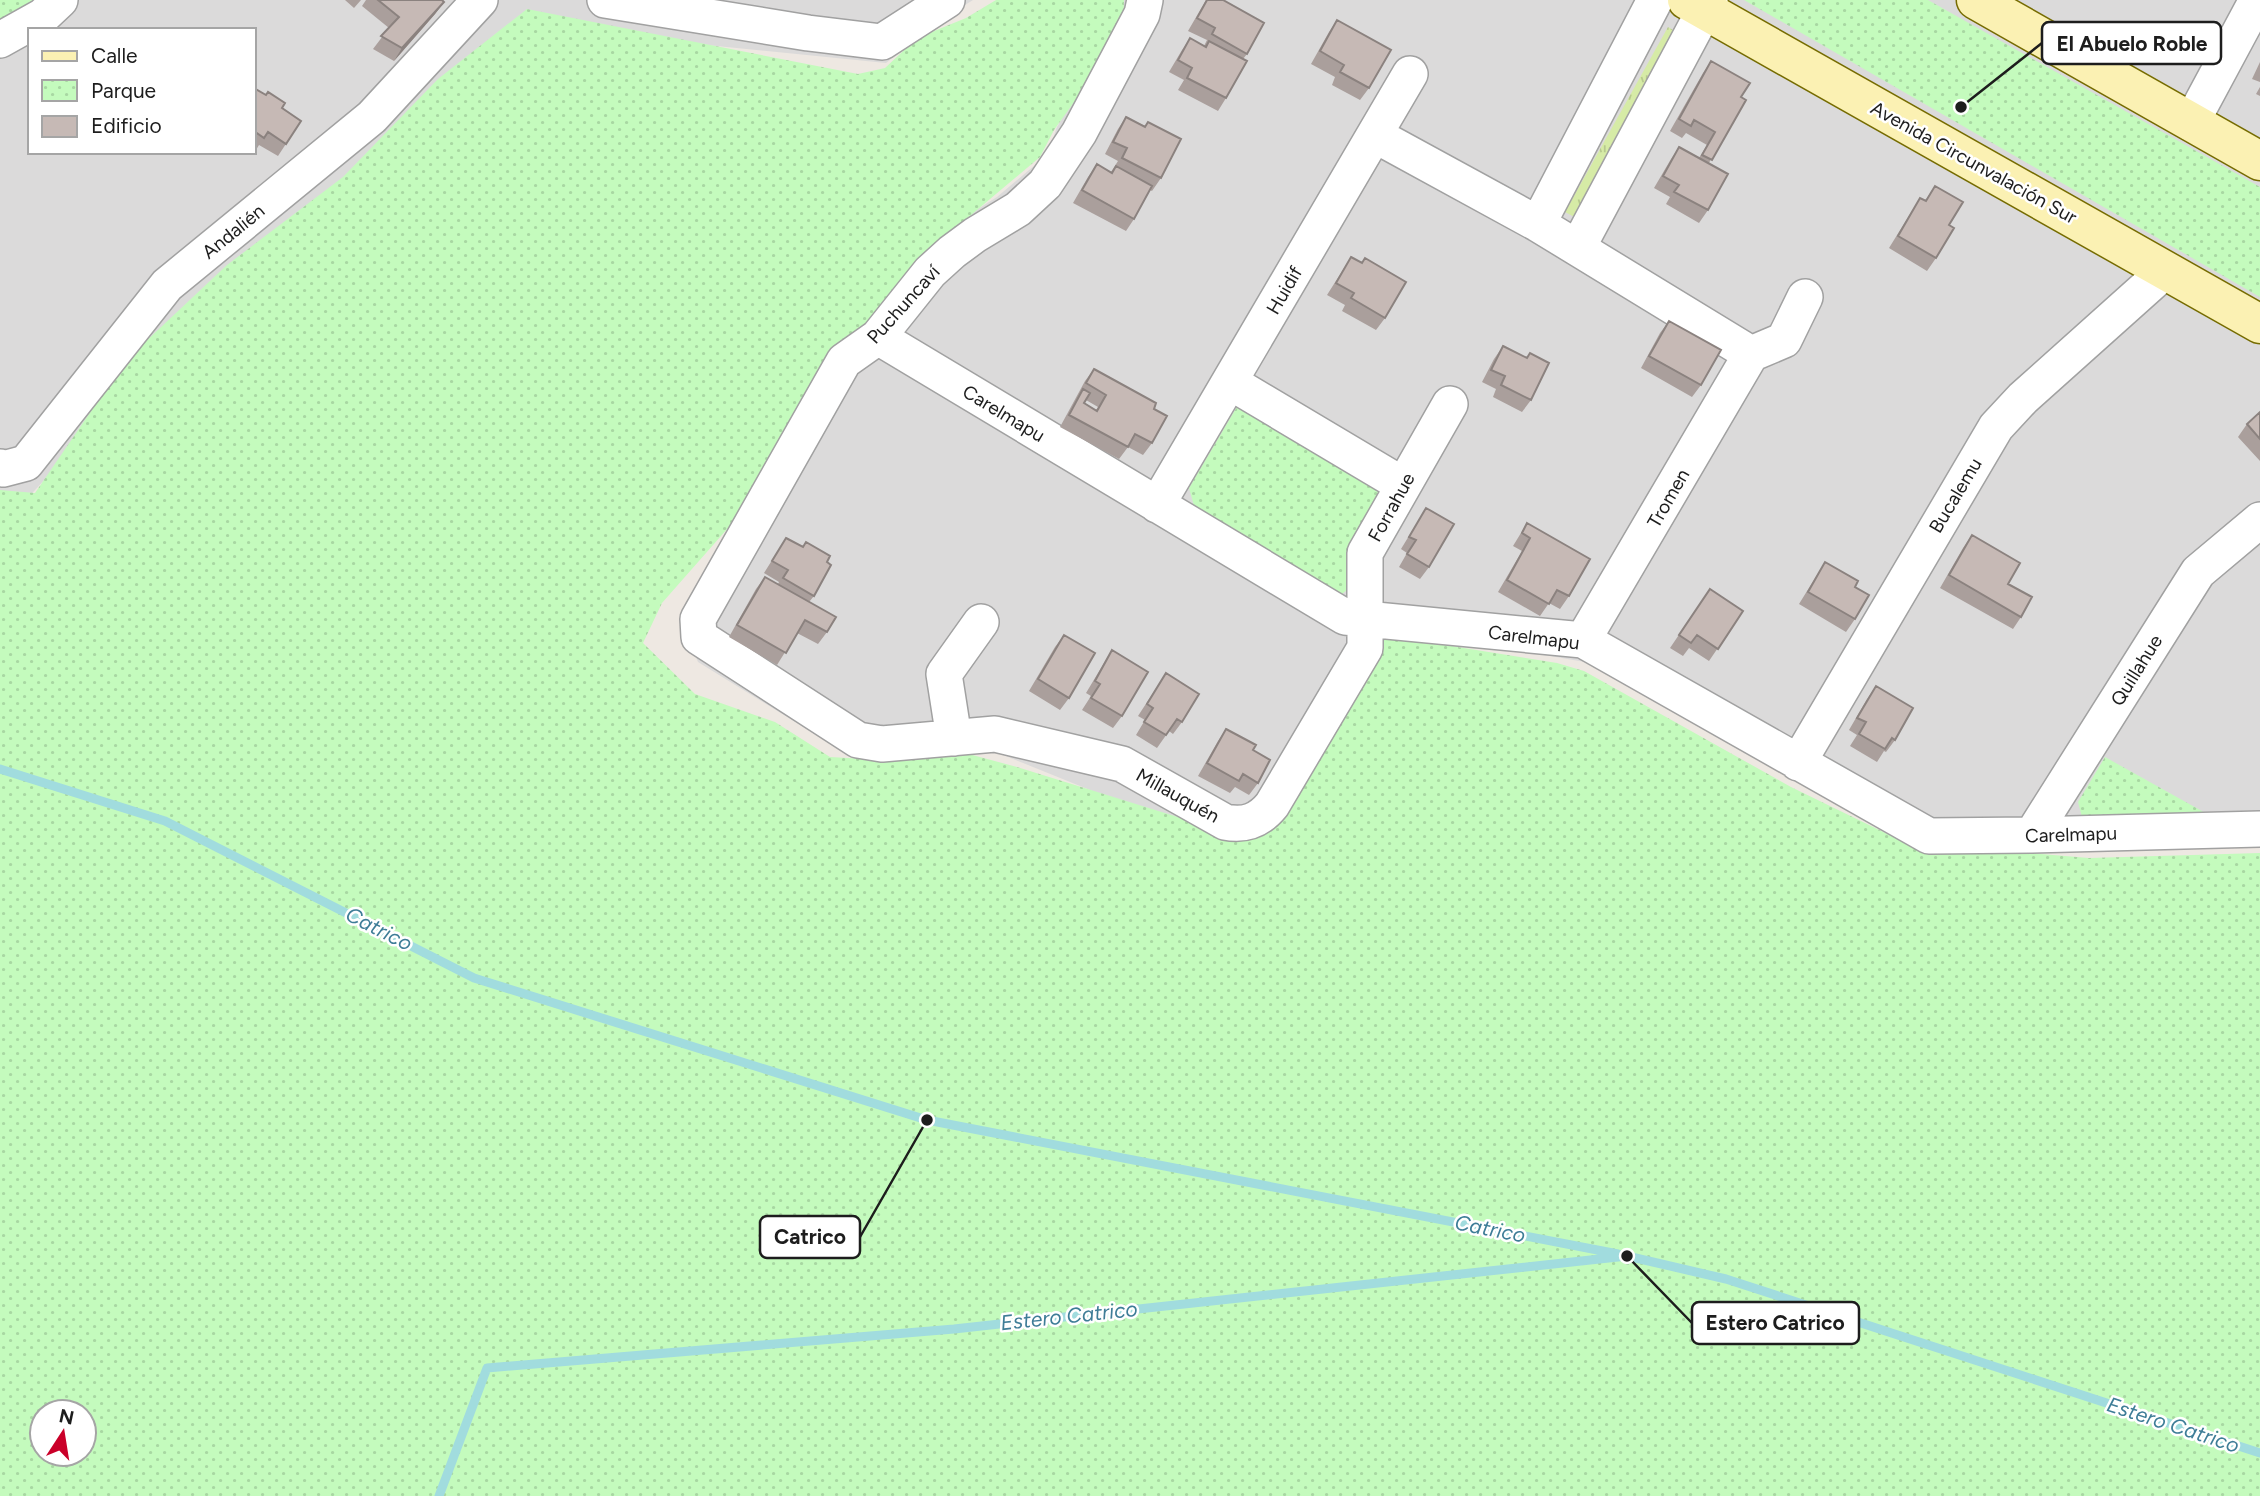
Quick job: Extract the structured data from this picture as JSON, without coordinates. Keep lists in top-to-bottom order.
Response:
{
  "streets": {
    "main road": ["Avenida Circunvalación Sur"],
    "street": [
      "Andalién",
      "Huidif",
      "Puchuncaví",
      "Carelmapu",
      "Bucalemu",
      "Tromen",
      "Forrahue",
      "Quillahue",
      "Millauquén"
    ]
  },
  "crossings": [
    ["Avenida Circunvalación Sur", "Bucalemu"],
    ["Huidif", "Carelmapu"],
    ["Puchuncaví", "Carelmapu"],
    ["Puchuncaví", "Millauquén"],
    ["Carelmapu", "Bucalemu"],
    ["Carelmapu", "Tromen"],
    ["Carelmapu", "Forrahue"],
    ["Carelmapu", "Quillahue"],
    ["Carelmapu", "Millauquén"],
    ["Forrahue", "Millauquén"]
  ],
  "water": ["Catrico", "Estero Catrico"],
  "places": ["El Abuelo Roble", "Catrico", "Estero Catrico"],
  "legend": ["Calle", "Parque", "Edificio"],
  "north": "top"
}
